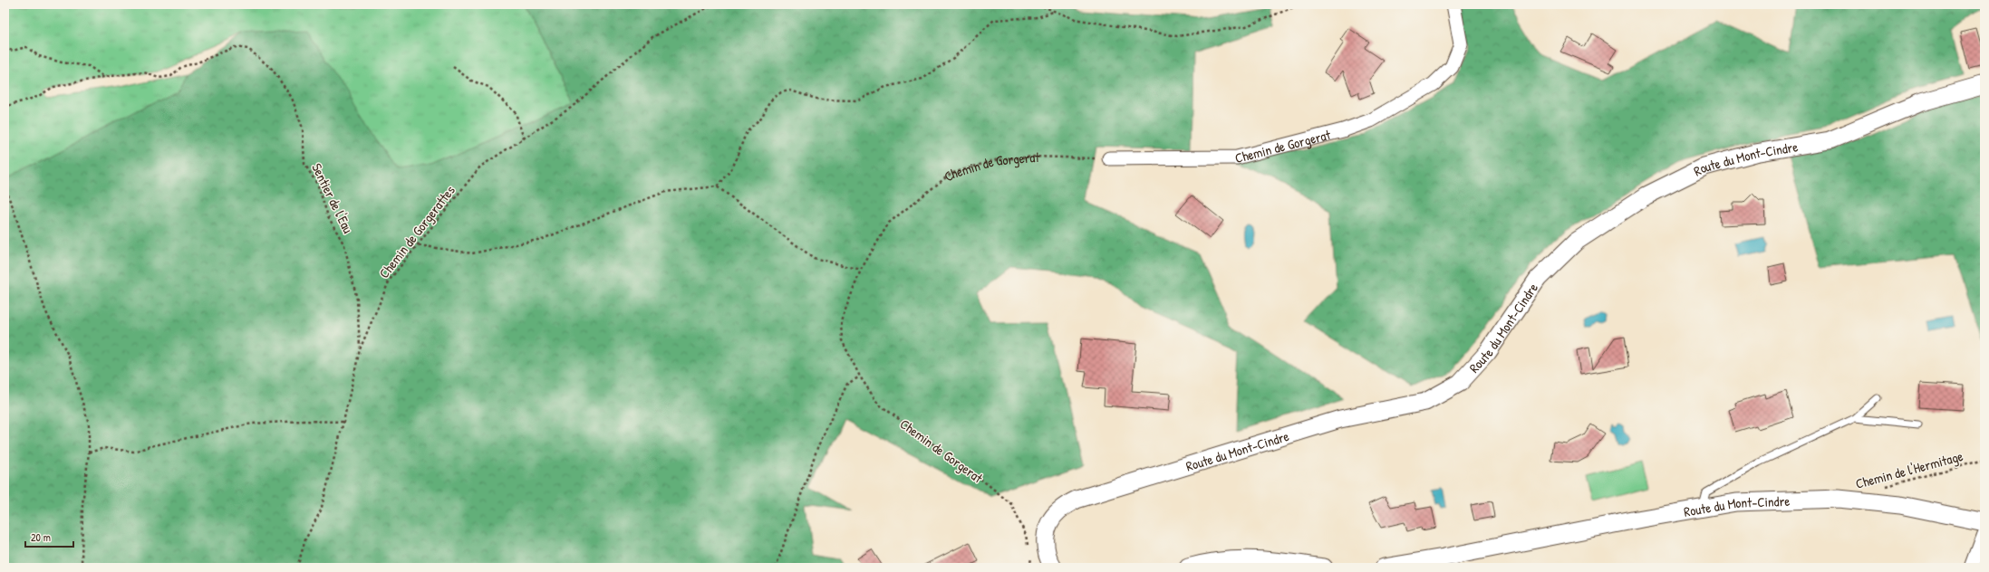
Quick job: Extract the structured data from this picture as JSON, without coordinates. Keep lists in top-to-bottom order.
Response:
{
  "streets": {
    "street": ["Chemin de Gorgerat", "Route du Mont-Cindre"],
    "path": ["Sentier de l'Eau", "Chemin de Gorgerattes", "Chemin de l'Hermitage"]
  },
  "crossings": [
    ["Sentier de l'Eau", "Chemin de Gorgerattes"]
  ],
  "scale_bar": "20 m"
}
